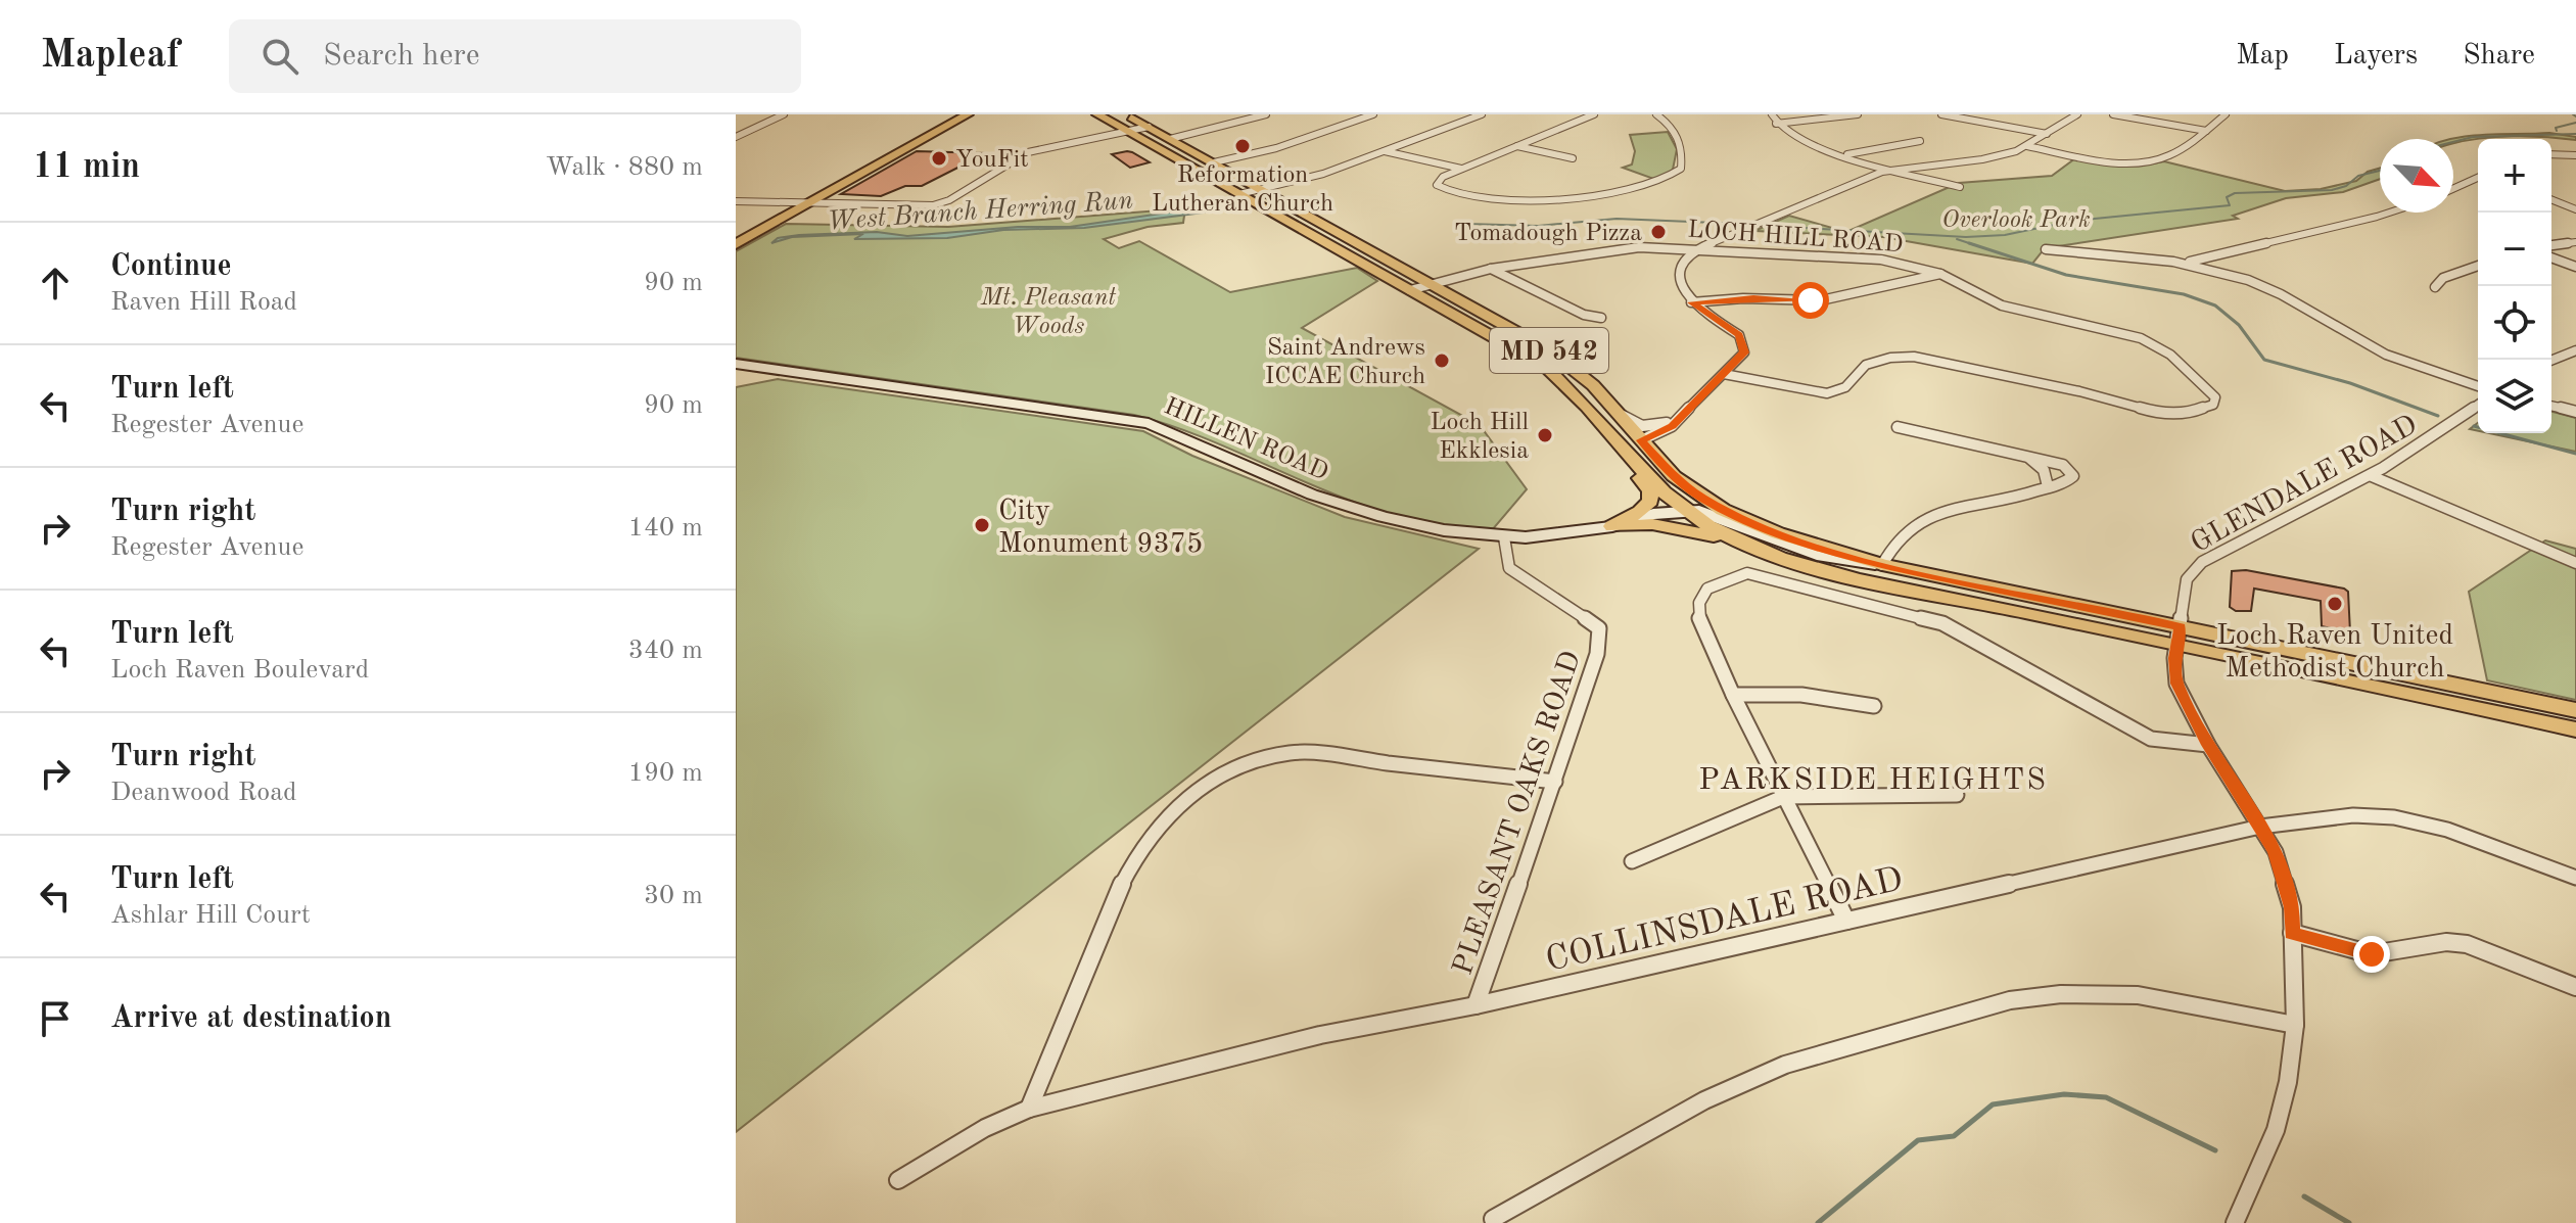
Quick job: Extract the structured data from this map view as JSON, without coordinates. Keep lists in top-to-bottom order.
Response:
{
  "streets": {
    "main road": ["MD 542"],
    "street": [
      "LOCH HILL ROAD",
      "HILLEN ROAD",
      "GLENDALE ROAD",
      "PLEASANT OAKS ROAD",
      "COLLINSDALE ROAD"
    ]
  },
  "crossings": [
    ["LOCH HILL ROAD", "MD 542"],
    ["MD 542", "HILLEN ROAD"],
    ["MD 542", "GLENDALE ROAD"],
    ["HILLEN ROAD", "PLEASANT OAKS ROAD"],
    ["GLENDALE ROAD", "COLLINSDALE ROAD"],
    ["PLEASANT OAKS ROAD", "COLLINSDALE ROAD"]
  ],
  "districts": ["PARKSIDE HEIGHTS"],
  "water": ["West Branch Herring Run"],
  "parks": ["Overlook Park", "Mt. Pleasant Woods"],
  "places": [
    "Reformation Lutheran Church",
    "YouFit",
    "Tomadough Pizza",
    "Saint Andrews ICCAE Church",
    "Loch Hill Ekklesia",
    "City Monument 9375",
    "Loch Raven United Methodist Church"
  ],
  "north": "bottom right",
  "page": {
    "header": "Mapleaf",
    "search": "Search here",
    "nav": ["Map", "Layers", "Share"],
    "heading": ["11 min", "Walk · 880 m"],
    "map_buttons": ["+", "−"],
    "list": [
      ["Continue", "Raven Hill Road", "90 m"],
      ["Turn left", "Regester Avenue", "90 m"],
      ["Turn right", "Regester Avenue", "140 m"],
      ["Turn left", "Loch Raven Boulevard", "340 m"],
      ["Turn right", "Deanwood Road", "190 m"],
      ["Turn left", "Ashlar Hill Court", "30 m"],
      "Arrive at destination"
    ]
  }
}
